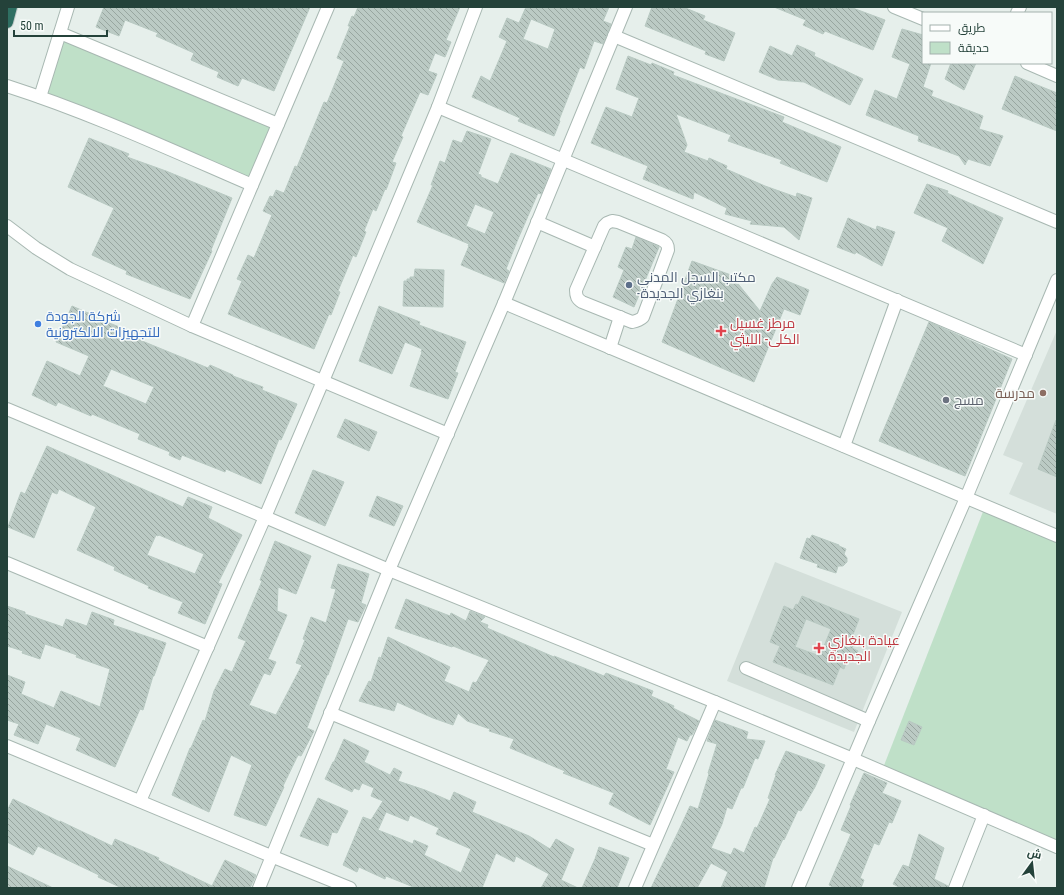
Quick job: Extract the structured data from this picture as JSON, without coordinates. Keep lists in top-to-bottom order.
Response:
{
  "places": {
    "other": [
      "مكتب السجل المدني -بنغازي الجديدة",
      "شركة الجودة للتجهيزات الالكترونية",
      "مدرسة",
      "مسج"
    ],
    "health": ["مرطز غسيل الكلى- الليثي", "عيادة بنغازي الجديدة"]
  },
  "legend": ["طريق", "حديقة"],
  "scale_bar": "50 m",
  "north": "top"
}
